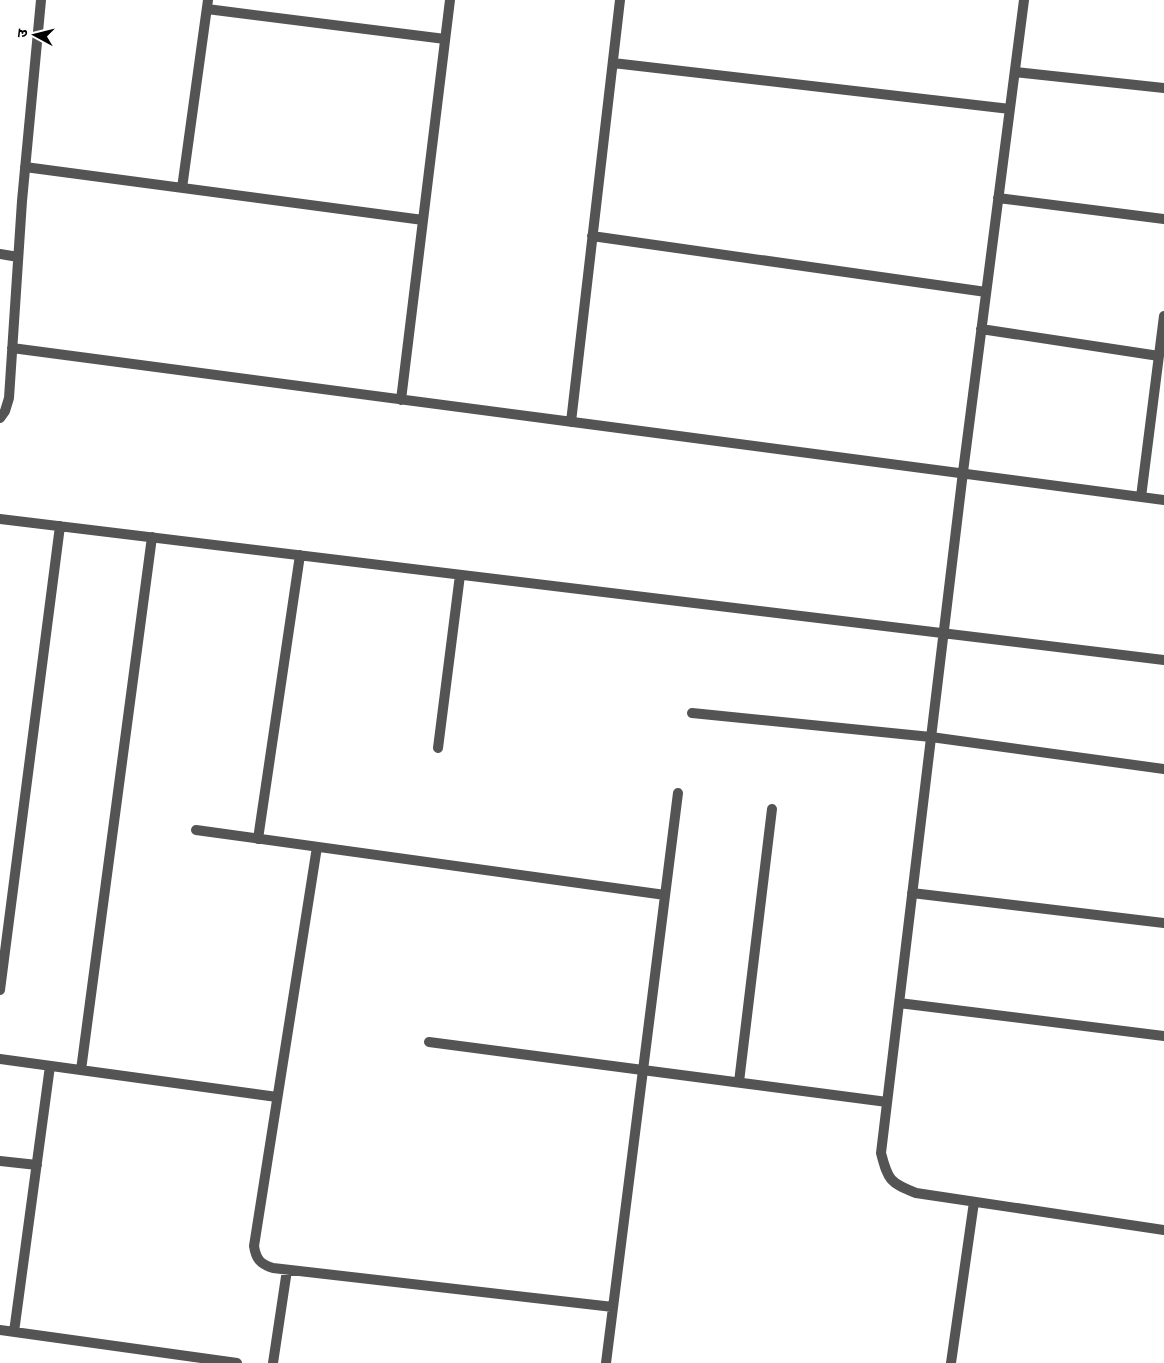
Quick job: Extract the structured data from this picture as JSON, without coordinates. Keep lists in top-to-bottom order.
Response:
{
  "north": "left"
}
